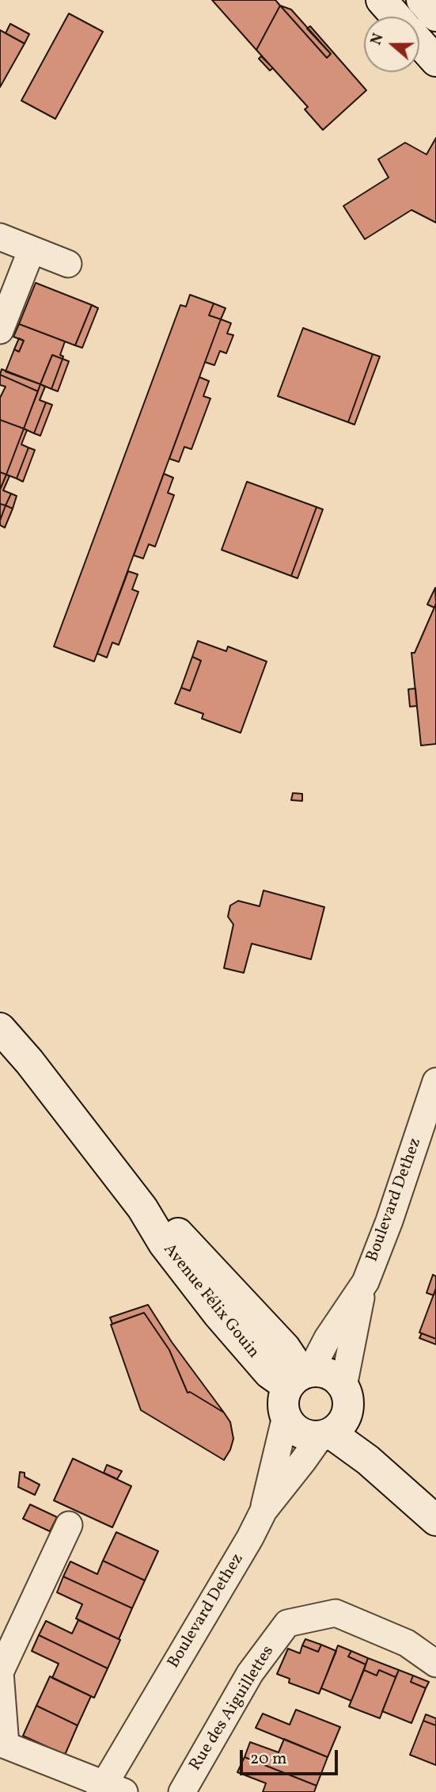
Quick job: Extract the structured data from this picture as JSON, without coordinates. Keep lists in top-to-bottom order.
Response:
{
  "streets": {
    "main road": ["Avenue Félix Gouin"],
    "street": ["Boulevard Dethez", "Rue des Aiguillettes"]
  },
  "crossings": [
    ["Boulevard Dethez", "Avenue Félix Gouin"]
  ],
  "scale_bar": "20 m",
  "north": "left"
}
